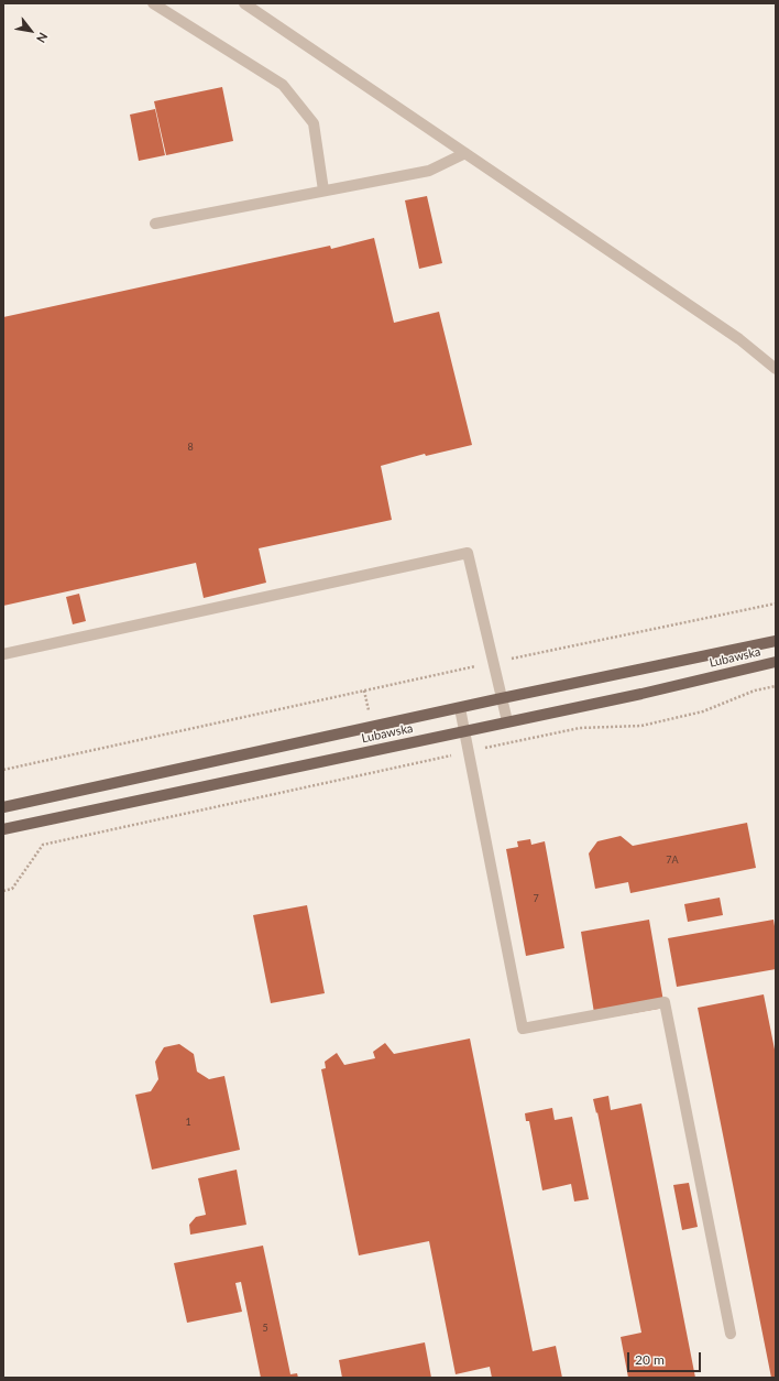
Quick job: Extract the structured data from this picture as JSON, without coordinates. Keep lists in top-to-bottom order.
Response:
{
  "streets": {
    "main road": ["Lubawska"]
  },
  "house_numbers": [
    "8",
    "7A",
    "7",
    "1",
    "5"
  ],
  "scale_bar": "20 m",
  "north": "bottom right"
}
